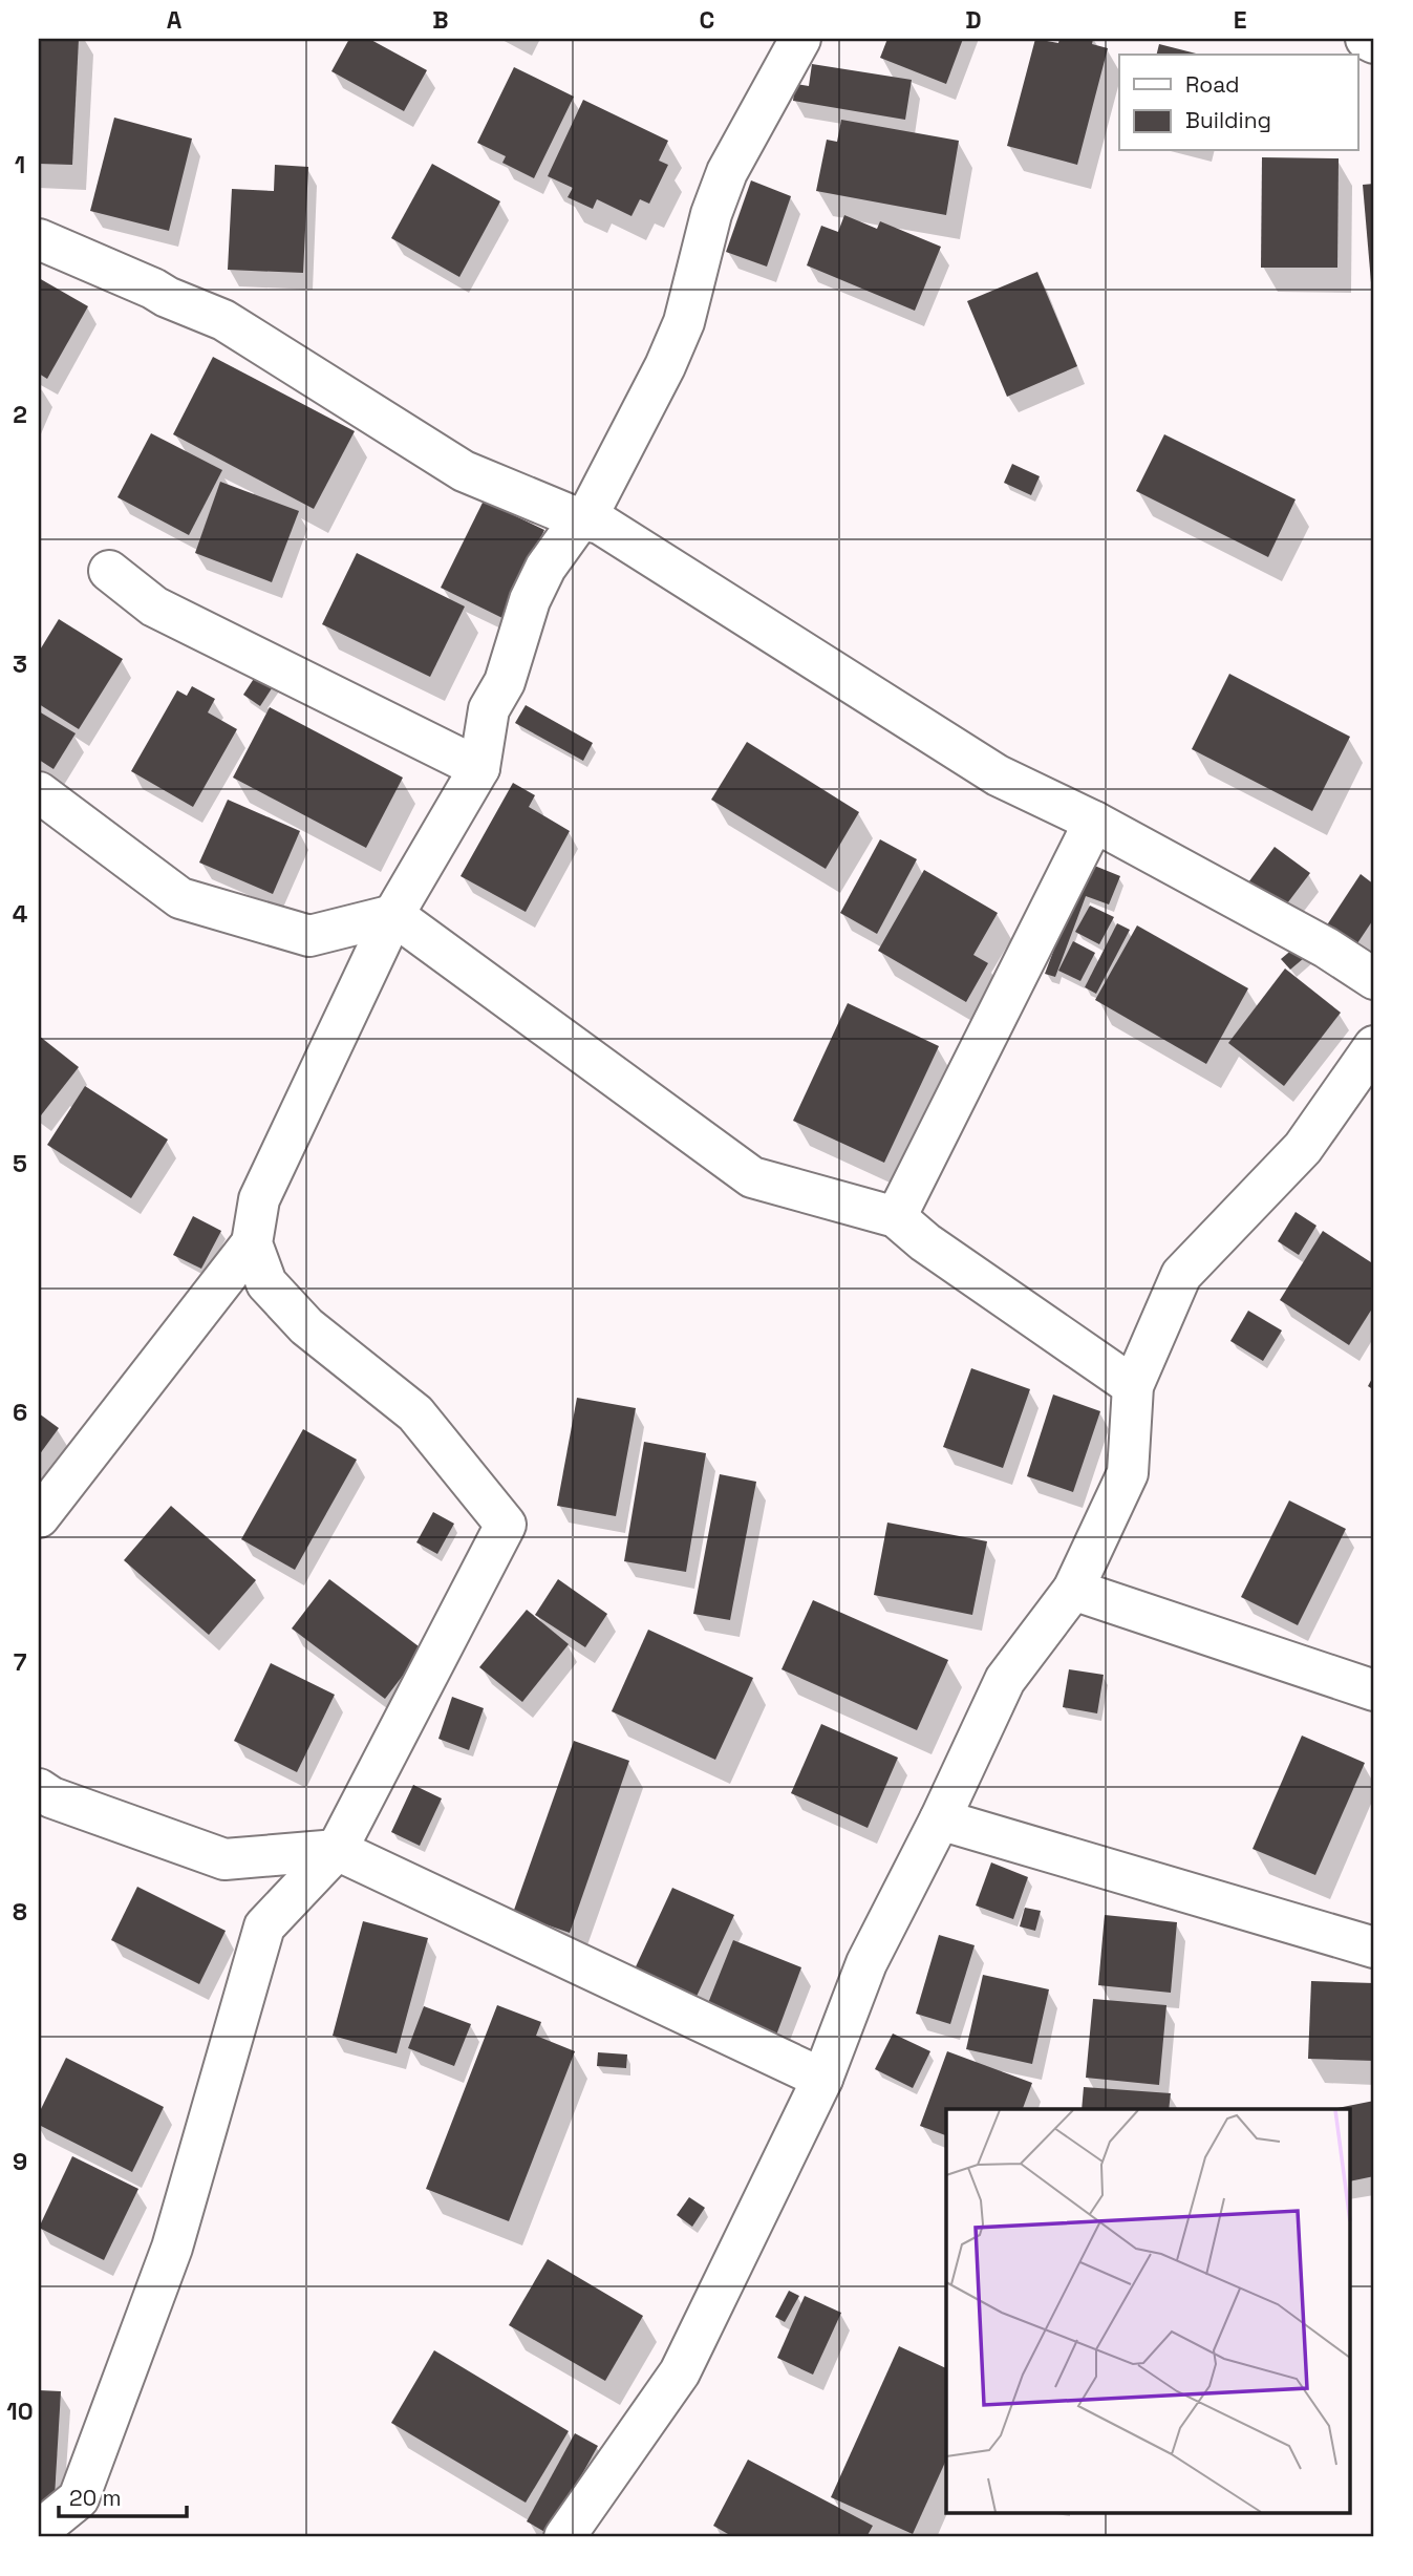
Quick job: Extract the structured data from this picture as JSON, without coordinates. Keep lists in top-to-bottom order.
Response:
{
  "legend": ["Road", "Building"],
  "scale_bar": "20 m",
  "grid": {
    "columns": [
      "A",
      "B",
      "C",
      "D",
      "E"
    ],
    "rows": [
      "1",
      "2",
      "3",
      "4",
      "5",
      "6",
      "7",
      "8",
      "9",
      "10"
    ]
  }
}
